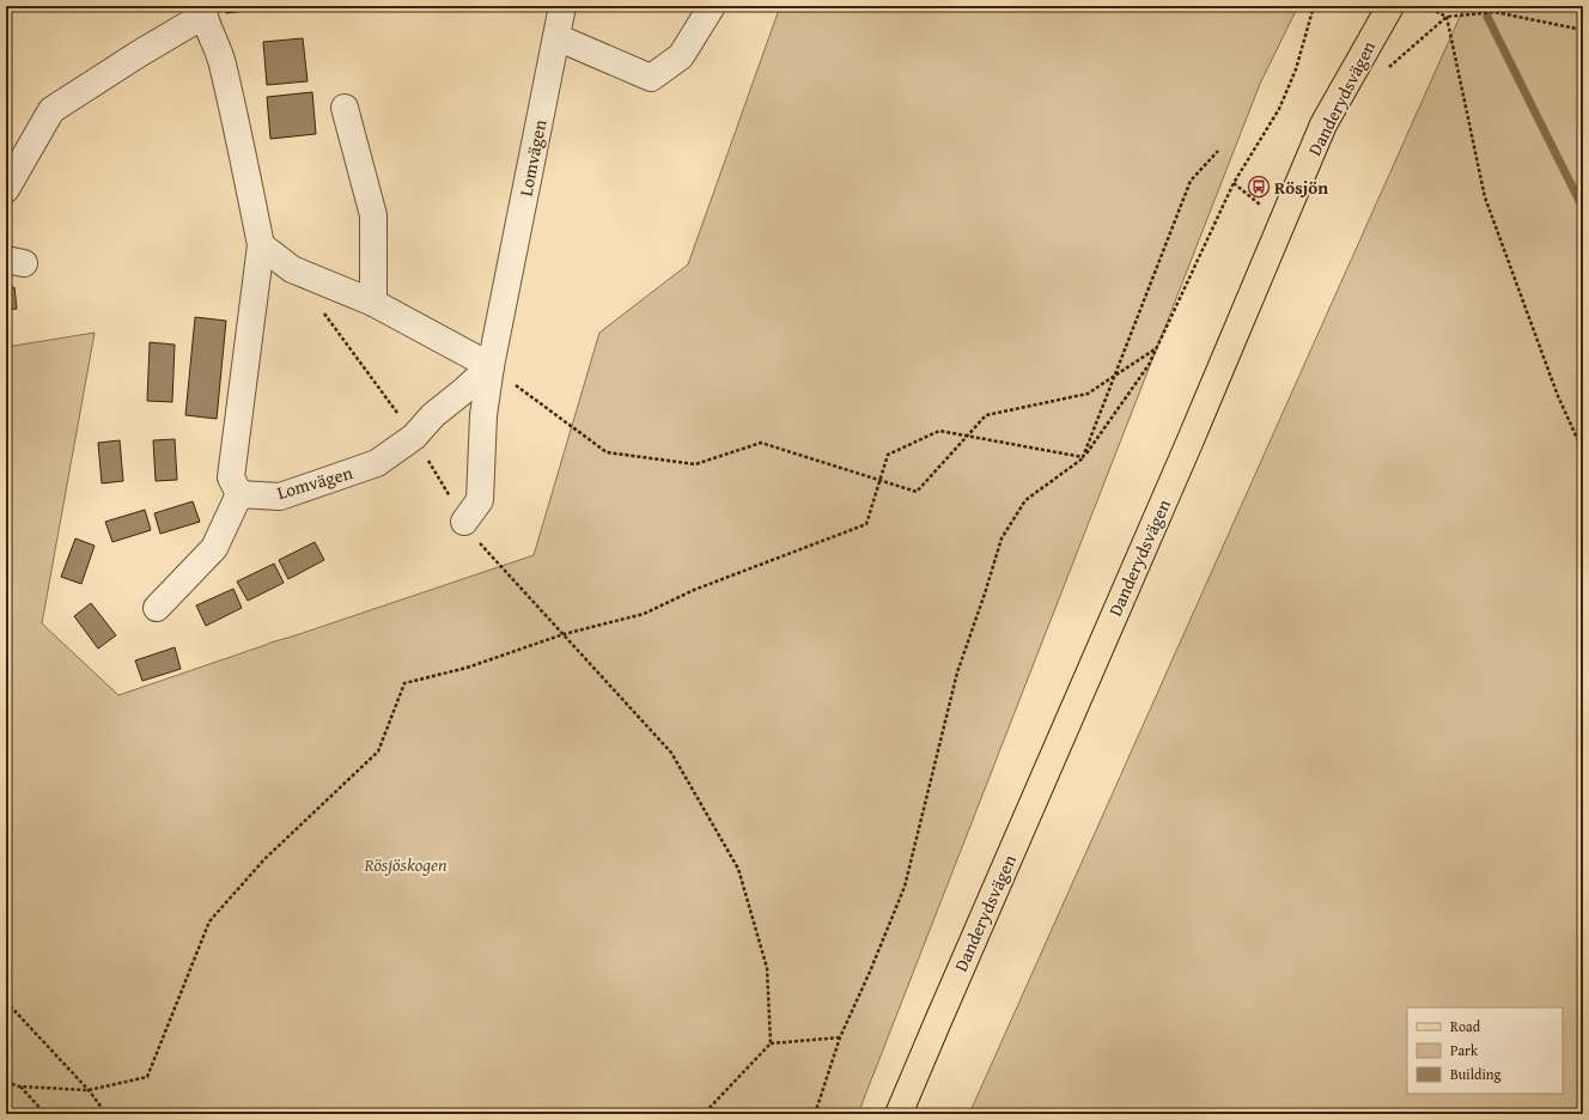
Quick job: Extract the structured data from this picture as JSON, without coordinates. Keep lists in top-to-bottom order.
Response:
{
  "streets": {
    "main road": ["Danderydsvägen"],
    "lane": ["Lomvägen"]
  },
  "parks": ["Rösjöskogen"],
  "places": {
    "bus stop": ["Rösjön"]
  },
  "legend": ["Road", "Park", "Building"]
}
